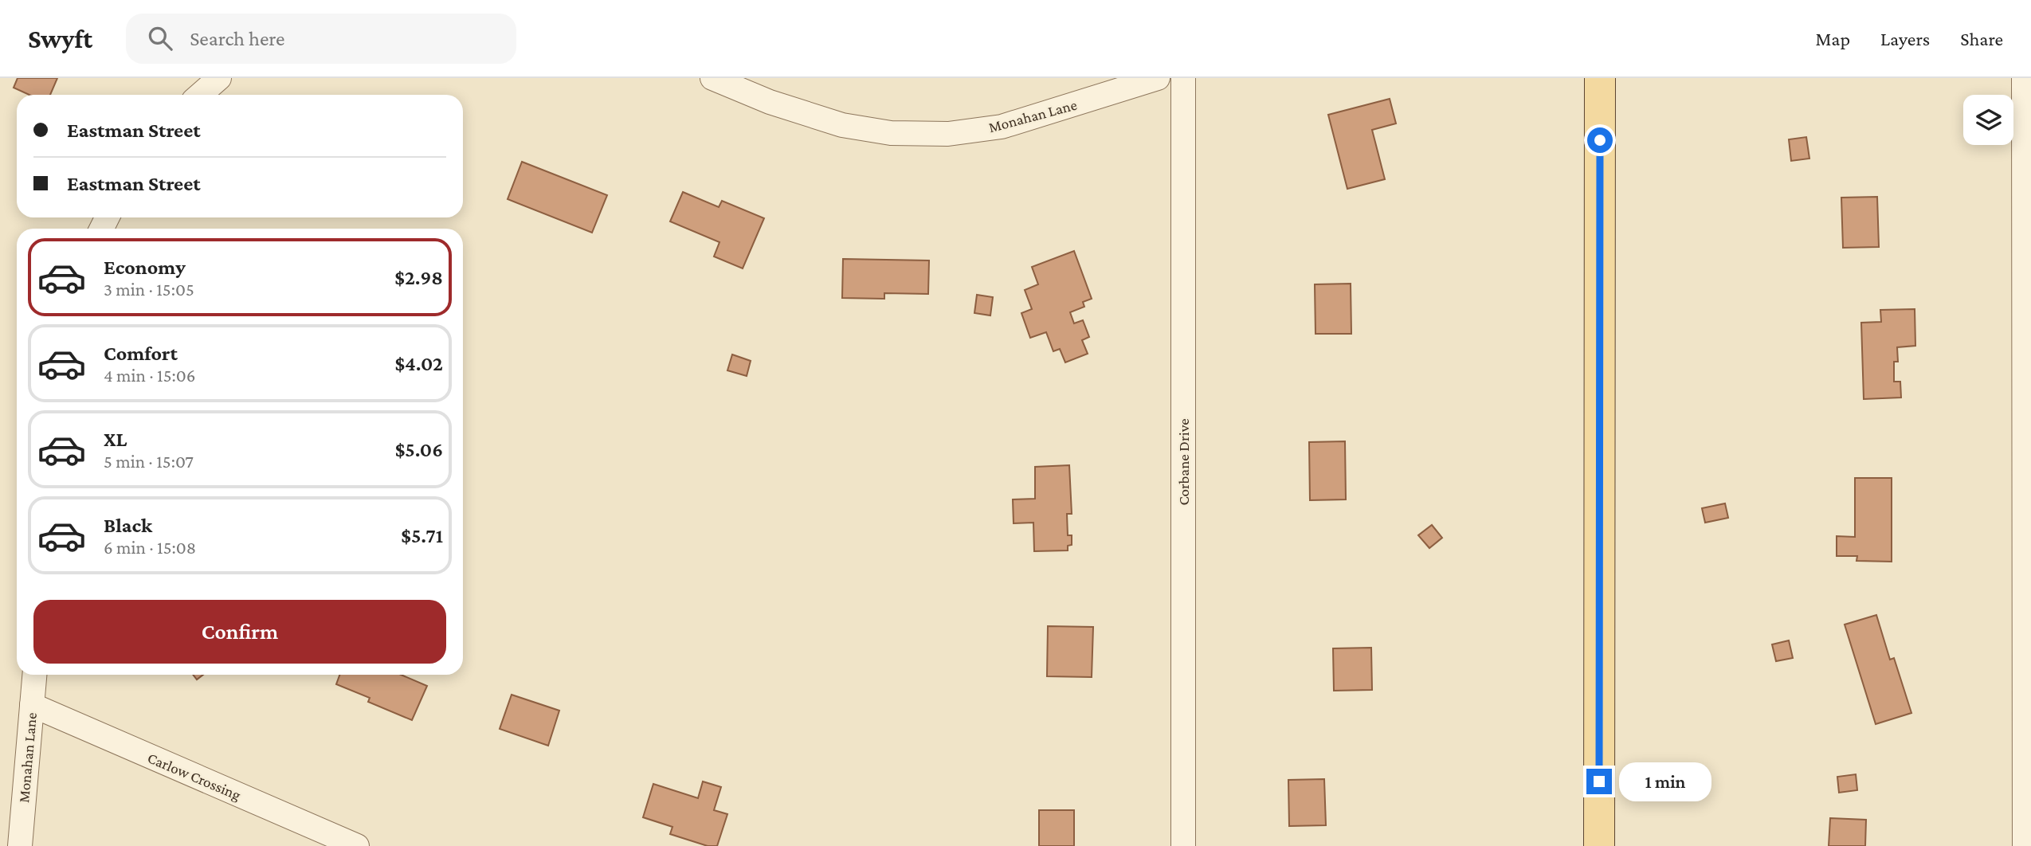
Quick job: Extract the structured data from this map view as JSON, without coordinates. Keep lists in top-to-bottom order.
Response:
{
  "streets": {
    "street": ["Monahan Lane", "Corbane Drive", "Carlow Crossing"]
  },
  "crossings": [
    ["Monahan Lane", "Carlow Crossing"]
  ],
  "page": {
    "header": "Swyft",
    "search": "Search here",
    "nav": ["Map", "Layers", "Share"],
    "banner": ["Eastman Street", "Eastman Street"],
    "list": [
      {
        "name": "Economy",
        "note": "3 min · 15:05",
        "value": "$2.98"
      },
      {
        "name": "Comfort",
        "note": "4 min · 15:06",
        "value": "$4.02"
      },
      {
        "name": "XL",
        "note": "5 min · 15:07",
        "value": "$5.06"
      },
      {
        "name": "Black",
        "note": "6 min · 15:08",
        "value": "$5.71"
      }
    ],
    "buttons": "Confirm",
    "bubble": "1 min"
  }
}
